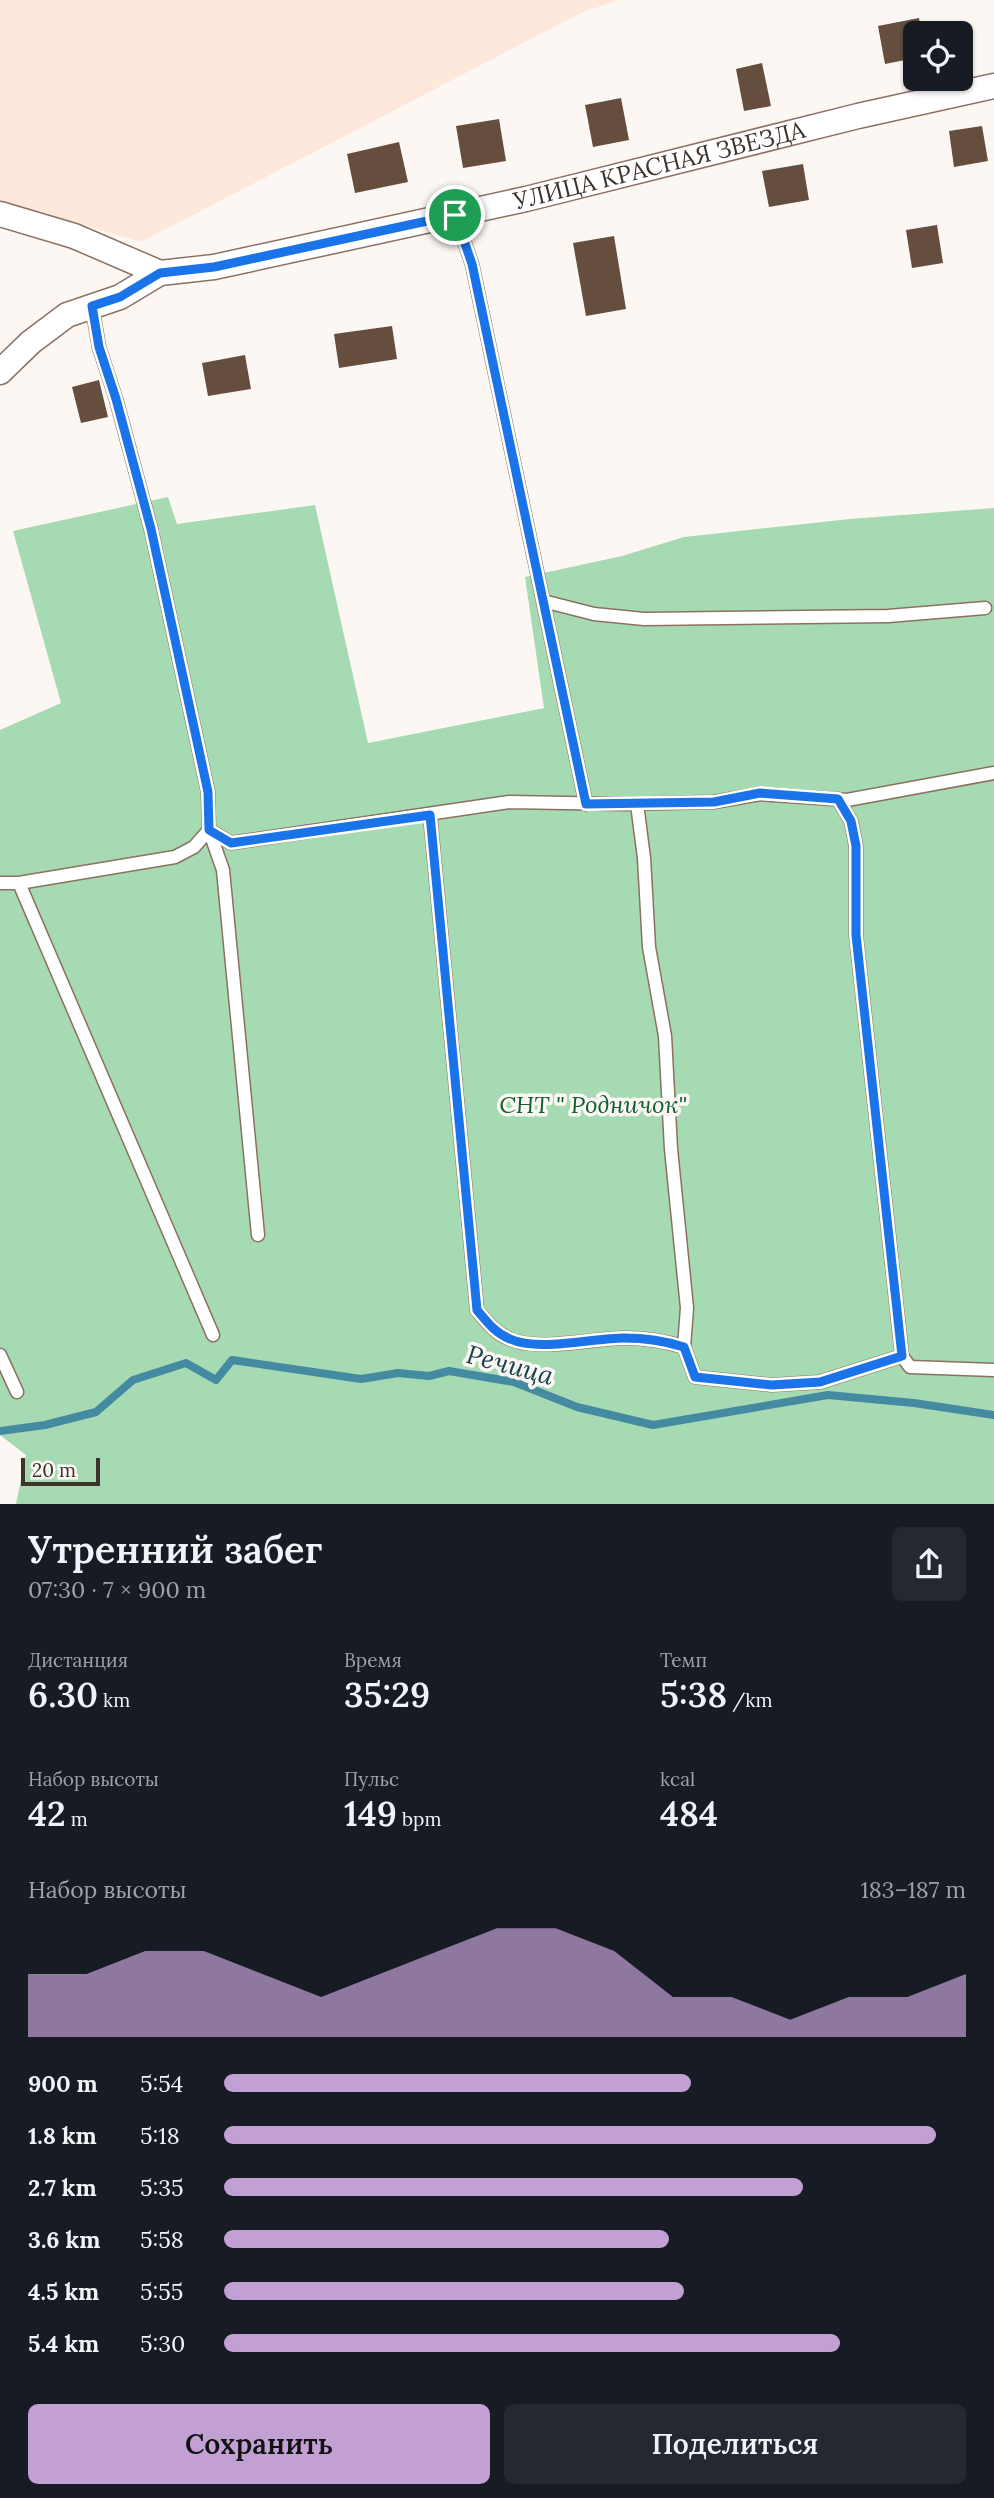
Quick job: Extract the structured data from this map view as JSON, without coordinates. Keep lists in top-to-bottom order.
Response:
{
  "streets": {
    "street": ["УЛИЦА КРАСНАЯ ЗВЕЗДА"]
  },
  "water": ["Речица"],
  "parks": ["СНТ \" Родничок\""],
  "scale_bar": "20 m",
  "page": {
    "scale": "20 m",
    "heading": ["Утренний забег", "07:30 · 7 × 900 m"],
    "stats": [
      ["Дистанция", "6.30 km"],
      ["Время", "35:29"],
      ["Темп", "5:38 /km"],
      ["Набор высоты", "42 m"],
      ["Пульс", "149 bpm"],
      ["kcal", "484"]
    ],
    "chart": ["Набор высоты", "183–187 m"],
    "list": [
      {
        "name": "900 m",
        "note": "5:54"
      },
      {
        "name": "1.8 km",
        "note": "5:18"
      },
      {
        "name": "2.7 km",
        "note": "5:35"
      },
      {
        "name": "3.6 km",
        "note": "5:58"
      },
      {
        "name": "4.5 km",
        "note": "5:55"
      },
      {
        "name": "5.4 km",
        "note": "5:30"
      }
    ],
    "buttons": ["Сохранить", "Поделиться"]
  }
}
